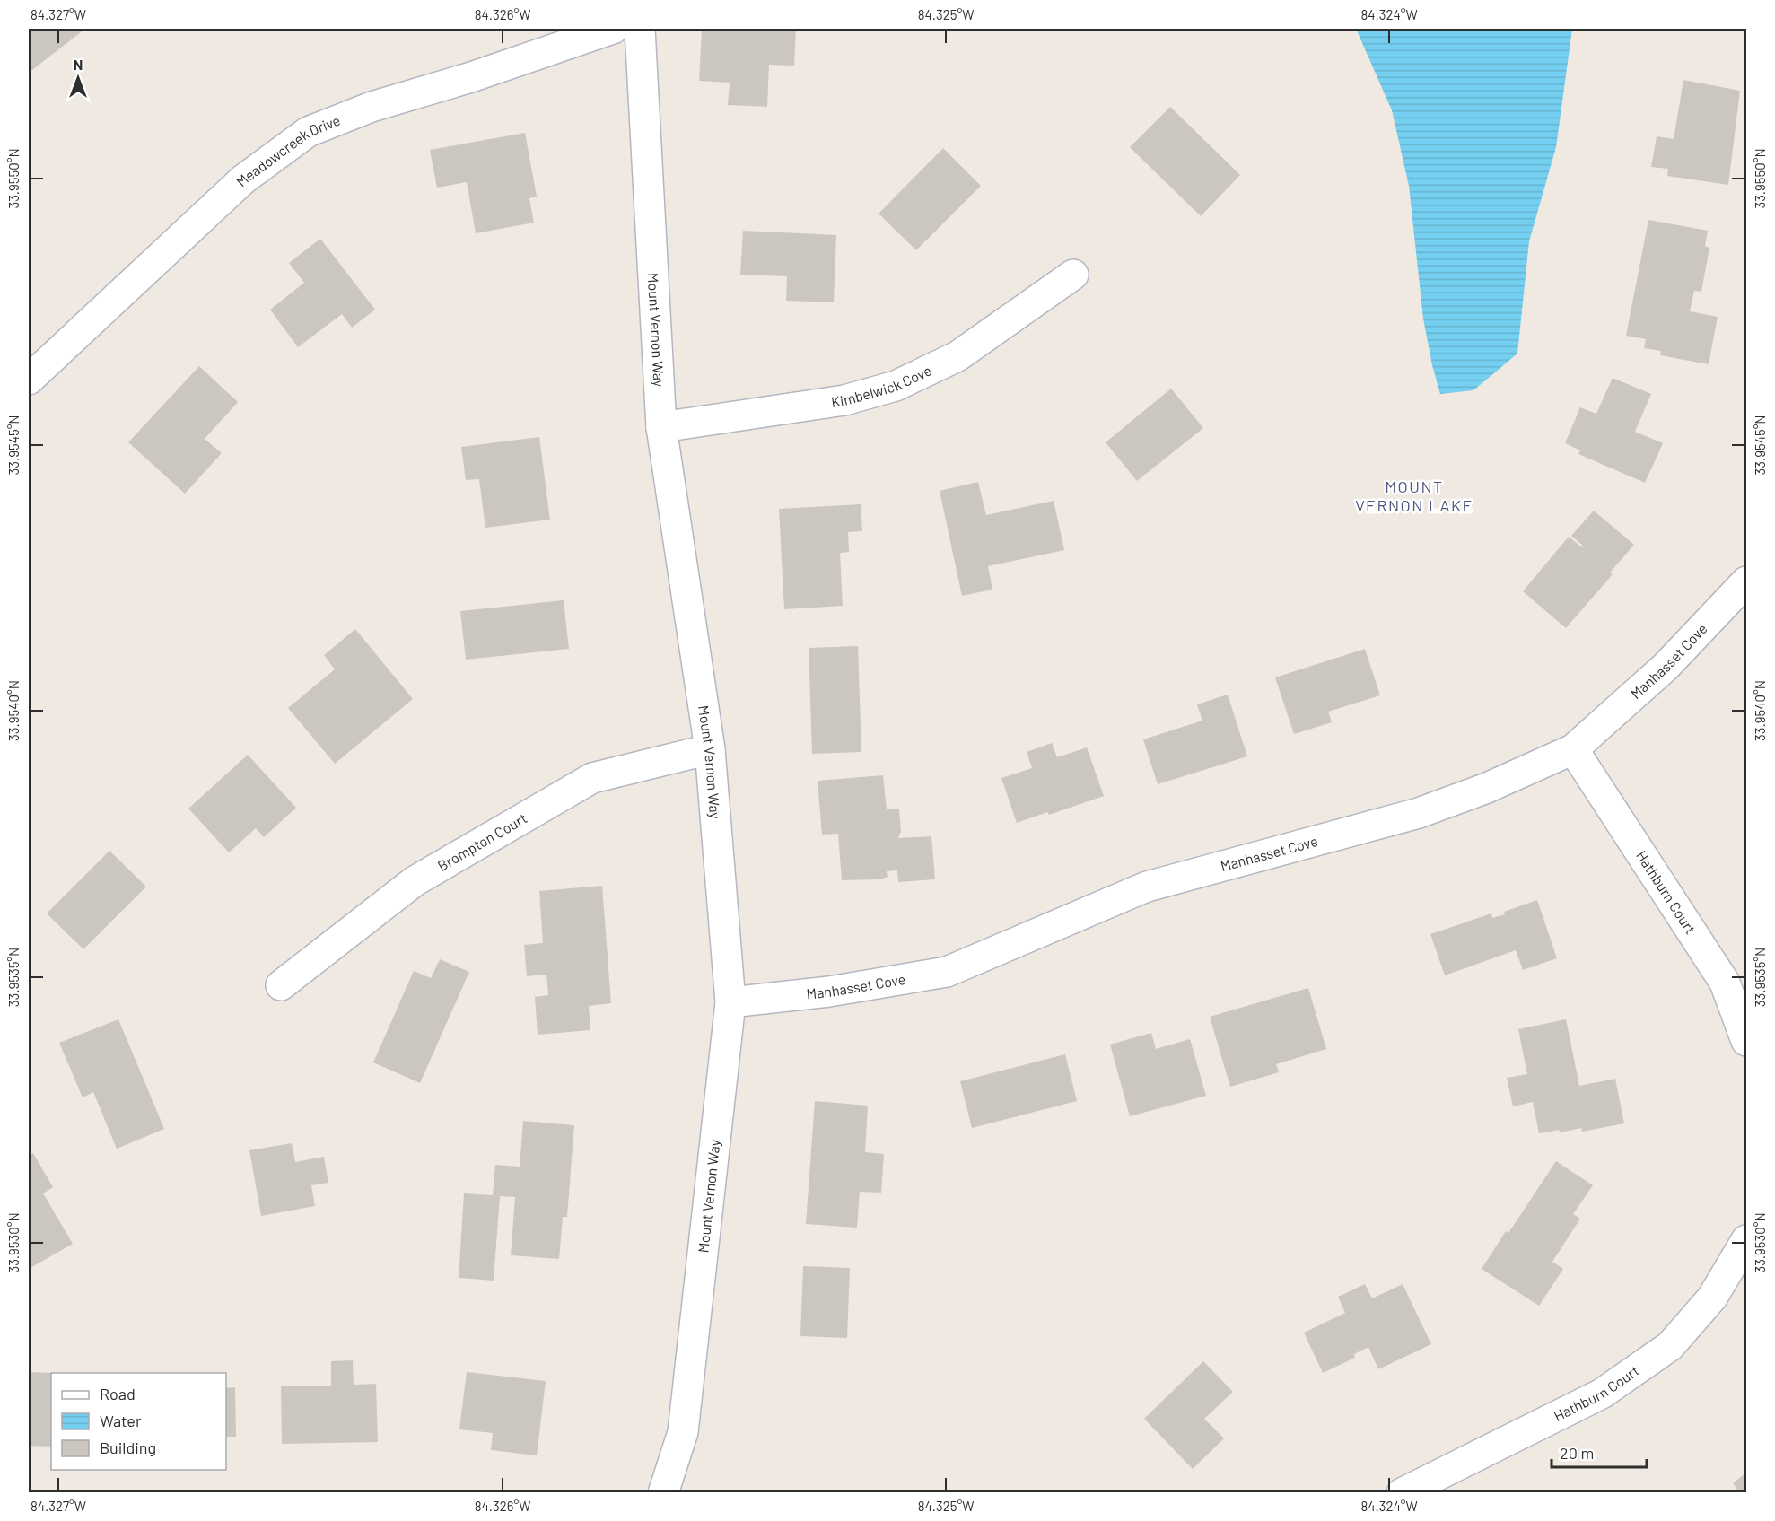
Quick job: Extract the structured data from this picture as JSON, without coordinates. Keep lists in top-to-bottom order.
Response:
{
  "streets": {
    "street": [
      "Meadowcreek Drive",
      "Mount Vernon Way",
      "Kimbelwick Cove",
      "Manhasset Cove",
      "Brompton Court",
      "Hathburn Court"
    ]
  },
  "crossings": [
    ["Mount Vernon Way", "Kimbelwick Cove"],
    ["Mount Vernon Way", "Manhasset Cove"],
    ["Mount Vernon Way", "Brompton Court"],
    ["Manhasset Cove", "Hathburn Court"]
  ],
  "districts": ["MOUNT VERNON LAKE"],
  "legend": ["Road", "Water", "Building"],
  "scale_bar": "20 m",
  "north": "top",
  "coordinates": [
    "84.327°W",
    "84.326°W",
    "84.325°W",
    "84.324°W",
    "33.9550°N",
    "33.9545°N",
    "33.9540°N",
    "33.9535°N",
    "33.9530°N"
  ]
}
